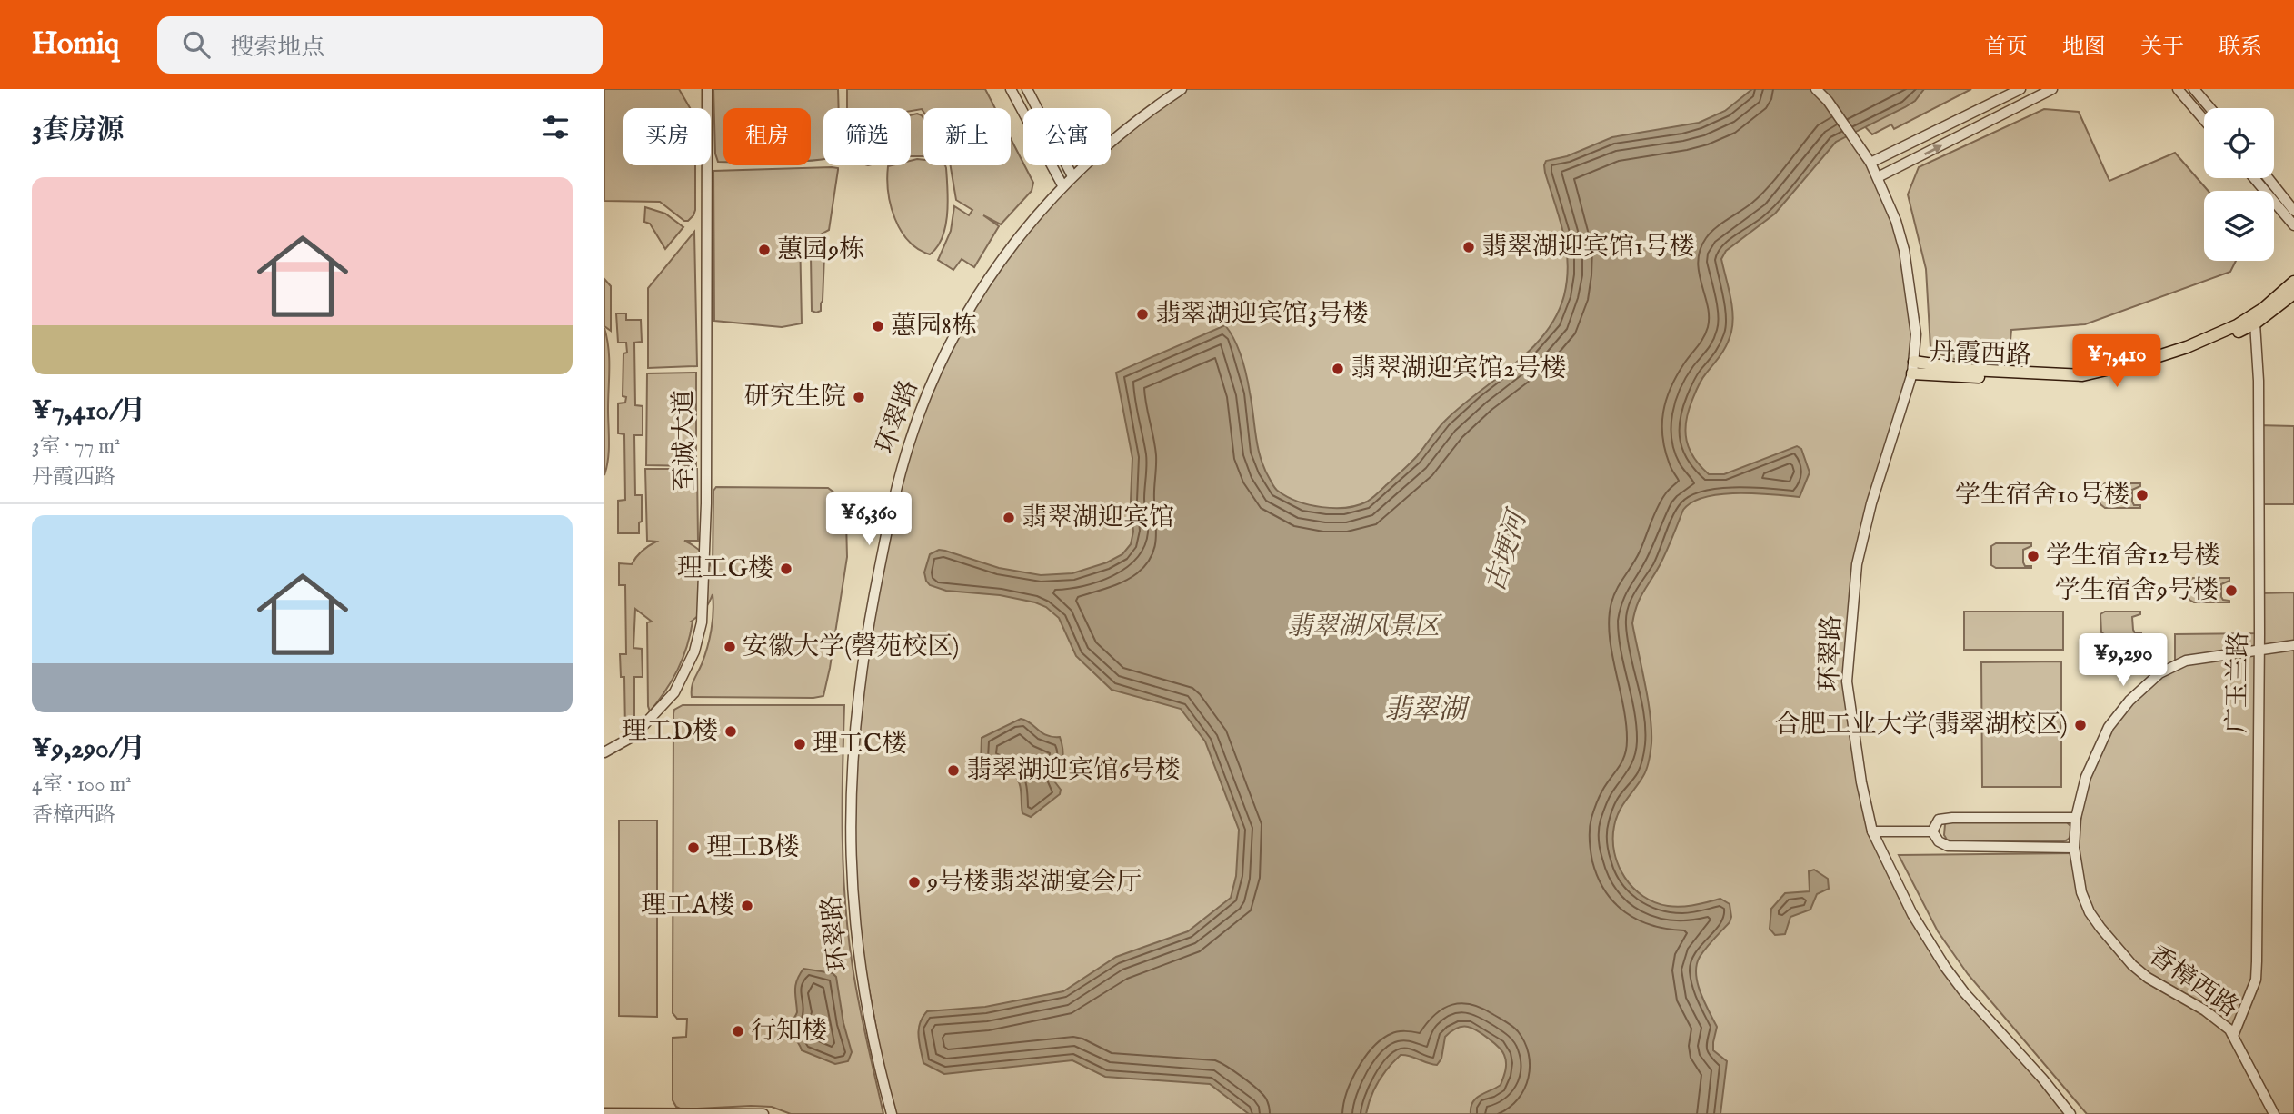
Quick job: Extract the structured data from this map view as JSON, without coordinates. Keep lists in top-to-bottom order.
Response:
{
  "streets": {
    "main road": ["丹霞西路"],
    "street": [
      "环翠路",
      "至诚大道",
      "广玉兰路",
      "香樟西路"
    ]
  },
  "crossings": [
    ["丹霞西路", "环翠路"],
    ["丹霞西路", "广玉兰路"],
    ["广玉兰路", "香樟西路"]
  ],
  "water": ["古埂河", "翡翠湖"],
  "parks": ["翡翠湖风景区"],
  "places": [
    "翡翠湖迎宾馆1号楼",
    "蕙园9栋",
    "翡翠湖迎宾馆3号楼",
    "蕙园8栋",
    "翡翠湖迎宾馆2号楼",
    "研究生院",
    "学生宿舍10号楼",
    "翡翠湖迎宾馆",
    "学生宿舍12号楼",
    "理工G楼",
    "学生宿舍9号楼",
    "安徽大学(磬苑校区)",
    "合肥工业大学(翡翠湖校区)",
    "理工D楼",
    "理工C楼",
    "翡翠湖迎宾馆6号楼",
    "理工B楼",
    "9号楼翡翠湖宴会厅",
    "理工A楼",
    "行知楼"
  ],
  "page": {
    "header": "Homiq",
    "search": "搜索地点",
    "nav": [
      "首页",
      "地图",
      "关于",
      "联系"
    ],
    "heading": "3套房源",
    "chip": [
      "买房",
      "租房",
      "筛选",
      "新上",
      "公寓"
    ],
    "list": [
      {
        "name": "¥7,410/月",
        "note": "3室 · 77 m² · 丹霞西路"
      },
      {
        "name": "¥9,290/月",
        "note": "4室 · 100 m² · 香樟西路"
      }
    ],
    "price": ["¥7,410", "¥6,360", "¥9,290"]
  }
}
